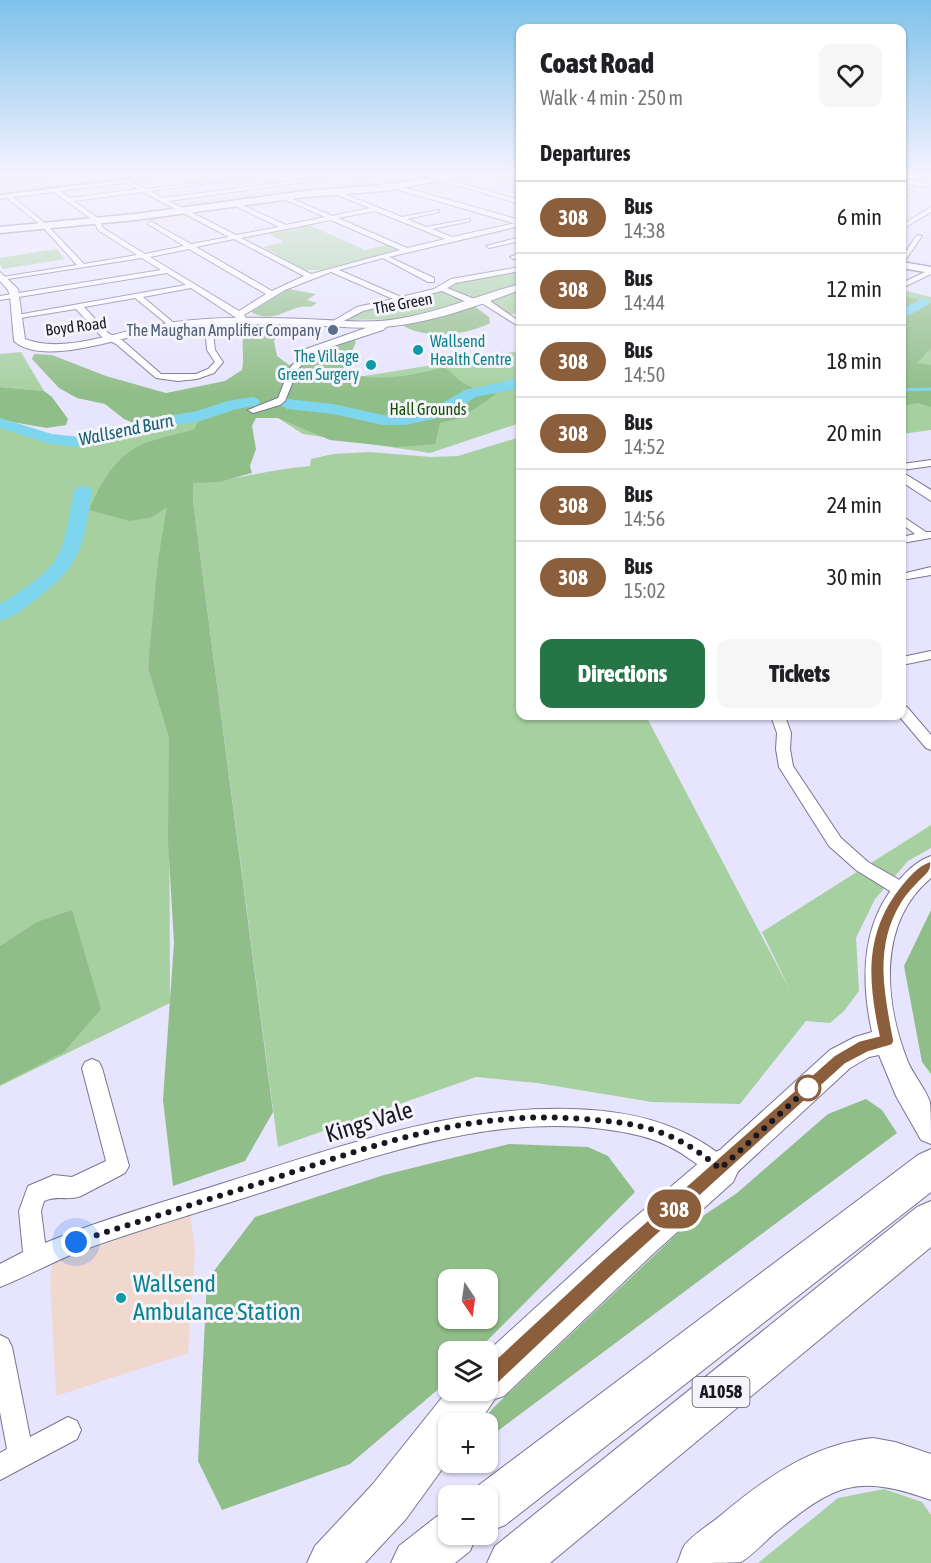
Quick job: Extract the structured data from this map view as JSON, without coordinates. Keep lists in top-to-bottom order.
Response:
{
  "streets": {
    "highway": ["A1058"],
    "street": ["The Green", "Boyd Road", "Kings Vale"]
  },
  "crossings": [
    ["The Green", "Boyd Road"]
  ],
  "water": ["Wallsend Burn"],
  "parks": ["Hall Grounds"],
  "places": [
    "The Maughan Amplifier Company",
    "Wallsend Health Centre",
    "The Village Green Surgery",
    "Wallsend Ambulance Station"
  ],
  "lines": ["bus line 308"],
  "north": "bottom",
  "page": {
    "on_map": "308",
    "heading": [
      ["Coast Road", "Walk · 4 min · 250 m"],
      "Departures"
    ],
    "list": [
      {
        "mark": "308",
        "name": "Bus",
        "note": "14:38",
        "value": "6 min"
      },
      {
        "mark": "308",
        "name": "Bus",
        "note": "14:44",
        "value": "12 min"
      },
      {
        "mark": "308",
        "name": "Bus",
        "note": "14:50",
        "value": "18 min"
      },
      {
        "mark": "308",
        "name": "Bus",
        "note": "14:52",
        "value": "20 min"
      },
      {
        "mark": "308",
        "name": "Bus",
        "note": "14:56",
        "value": "24 min"
      },
      {
        "mark": "308",
        "name": "Bus",
        "note": "15:02",
        "value": "30 min"
      }
    ],
    "buttons": ["Directions", "Tickets"],
    "map_buttons": ["+", "−"]
  }
}
